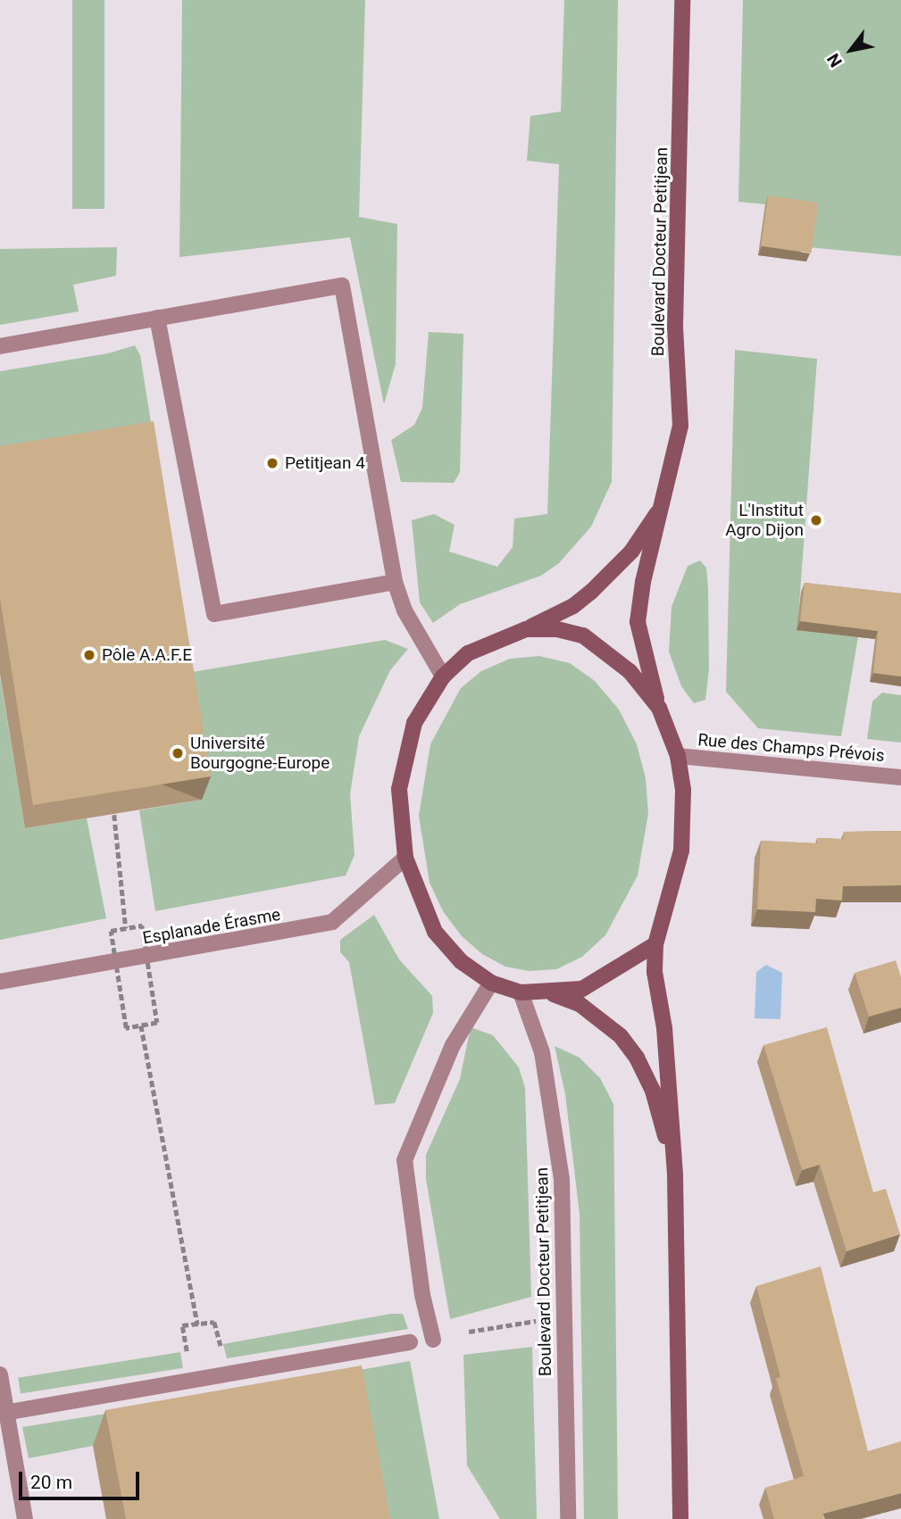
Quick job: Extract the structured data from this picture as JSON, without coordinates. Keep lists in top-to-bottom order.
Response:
{
  "streets": {
    "main road": ["Boulevard Docteur Petitjean"],
    "street": ["Rue des Champs Prévois", "Esplanade Érasme"]
  },
  "crossings": [
    ["Boulevard Docteur Petitjean", "Esplanade Érasme"]
  ],
  "places": [
    "Petitjean 4",
    "L'Institut Agro Dijon",
    "Pôle A.A.F.E",
    "Université Bourgogne-Europe"
  ],
  "scale_bar": "20 m",
  "north": "bottom left"
}
